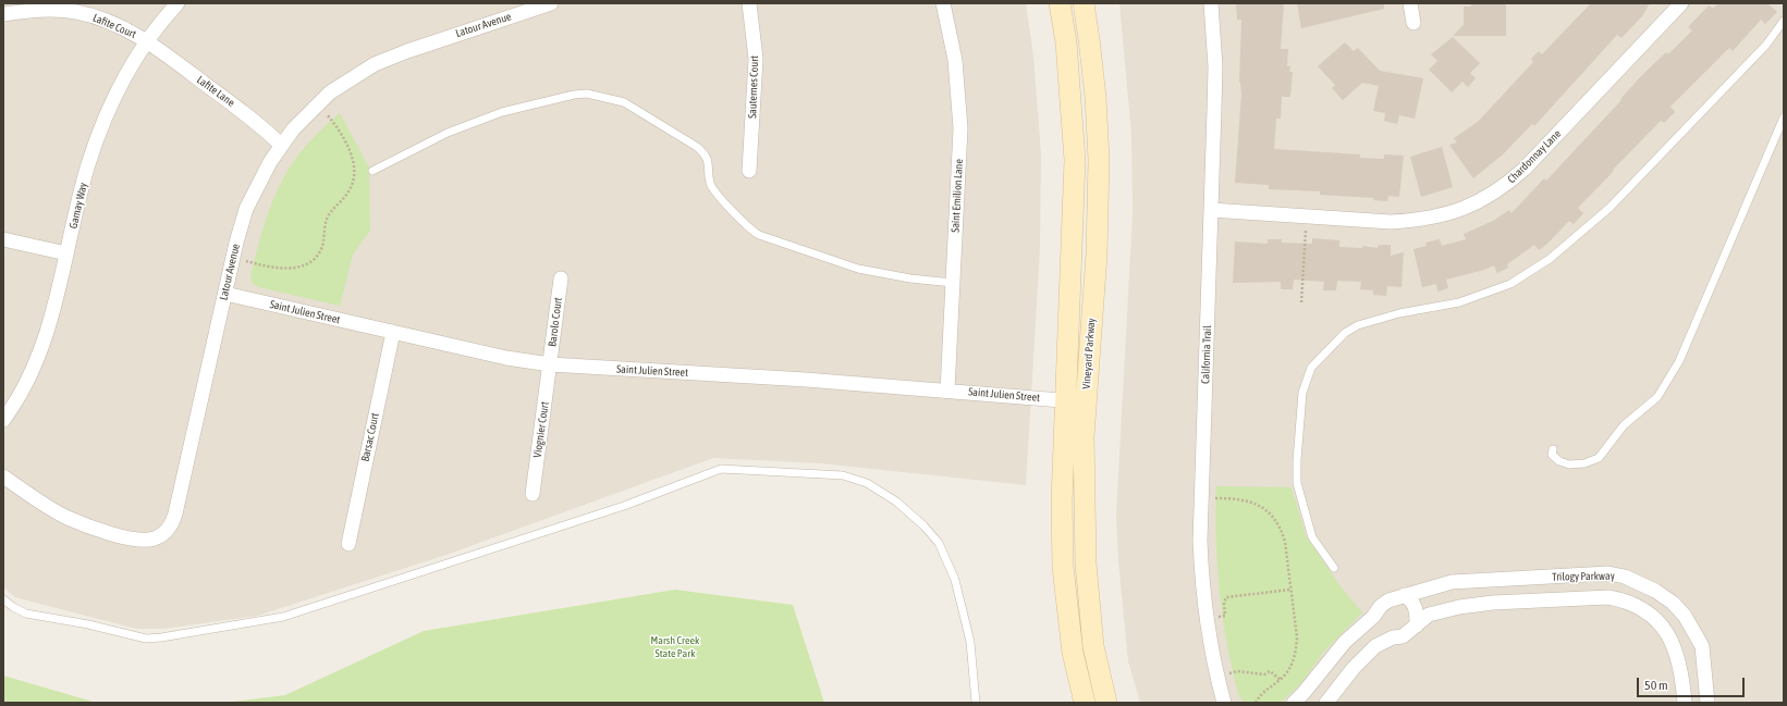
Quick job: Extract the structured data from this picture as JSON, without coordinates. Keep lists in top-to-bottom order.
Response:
{
  "streets": {
    "street": [
      "Latour Avenue",
      "Lafite Court",
      "Sauternes Court",
      "Lafite Lane",
      "Chardonnay Lane",
      "Saint Emilion Lane",
      "Gamay Way",
      "Saint Julien Street",
      "Barolo Court",
      "Vineyard Parkway",
      "California Trail",
      "Viognier Court",
      "Barsac Court",
      "Trilogy Parkway"
    ]
  },
  "crossings": [
    ["Latour Avenue", "Lafite Lane"],
    ["Latour Avenue", "Saint Julien Street"],
    ["Lafite Court", "Lafite Lane"],
    ["Lafite Court", "Gamay Way"],
    ["Lafite Lane", "Gamay Way"],
    ["Chardonnay Lane", "California Trail"],
    ["Saint Emilion Lane", "Saint Julien Street"],
    ["Saint Julien Street", "Barolo Court"],
    ["Saint Julien Street", "Vineyard Parkway"],
    ["Saint Julien Street", "Viognier Court"],
    ["Saint Julien Street", "Barsac Court"],
    ["Barolo Court", "Viognier Court"]
  ],
  "parks": ["Marsh Creek State Park"],
  "scale_bar": "50 m"
}
